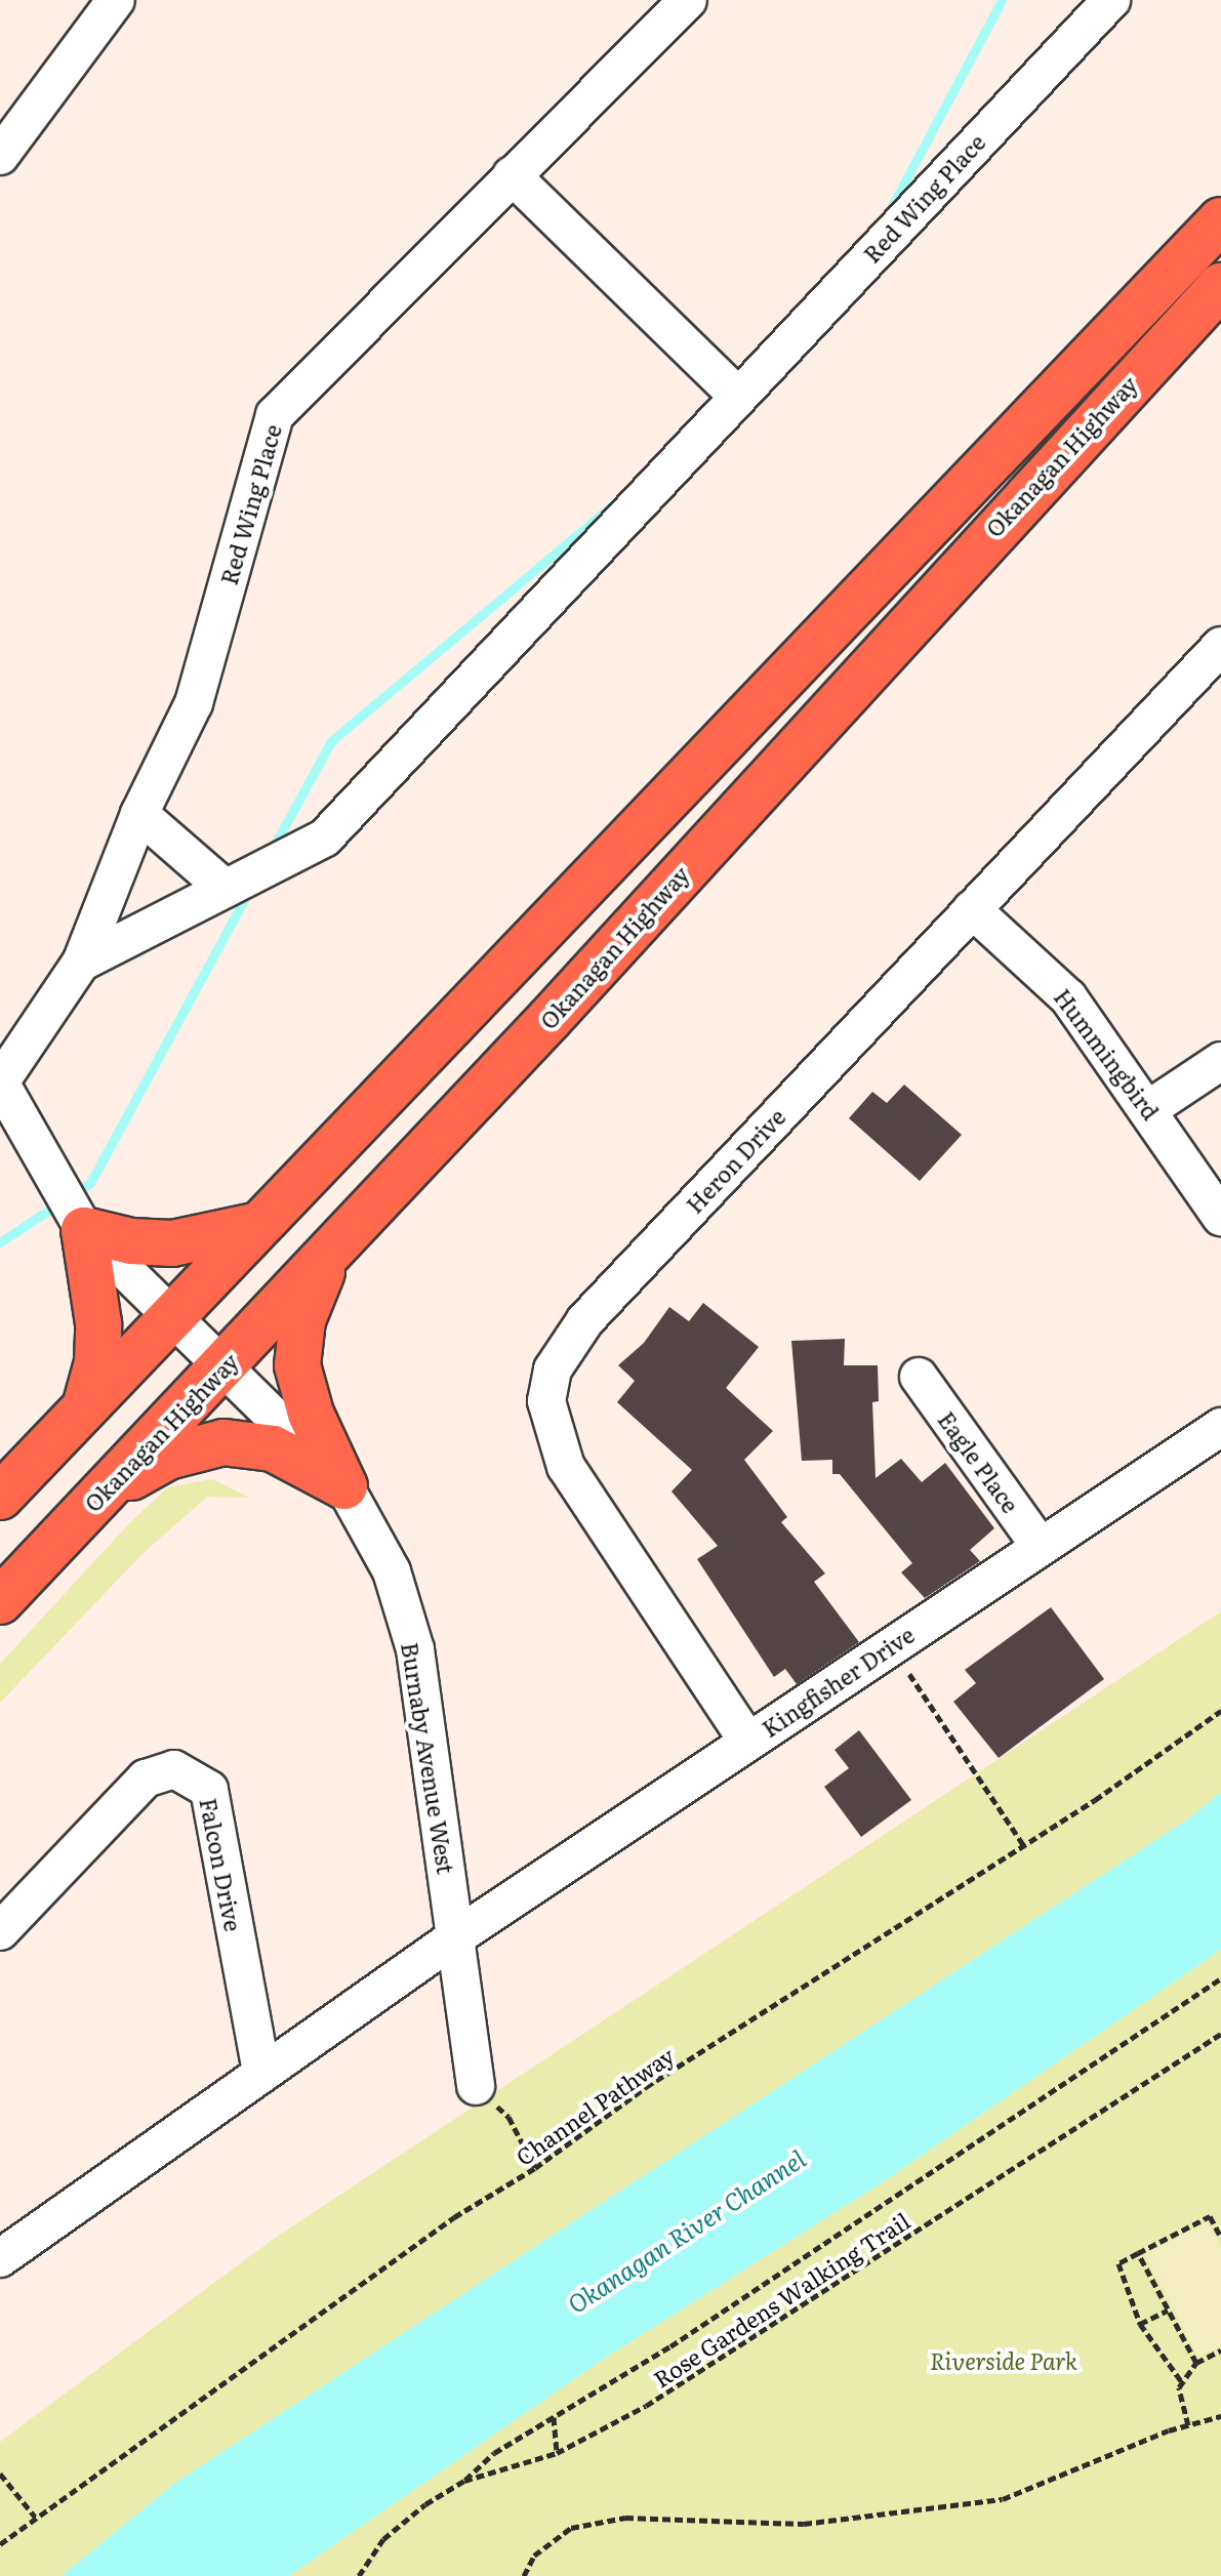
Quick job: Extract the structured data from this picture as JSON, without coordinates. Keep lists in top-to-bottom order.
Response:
{
  "streets": {
    "highway": ["Okanagan Highway"],
    "street": [
      "Red Wing Place",
      "Hummingbird",
      "Heron Drive",
      "Eagle Place",
      "Kingfisher Drive",
      "Burnaby Avenue West",
      "Falcon Drive"
    ],
    "path": ["Channel Pathway", "Rose Gardens Walking Trail"]
  },
  "crossings": [
    ["Okanagan Highway", "Burnaby Avenue West"],
    ["Hummingbird", "Heron Drive"],
    ["Heron Drive", "Kingfisher Drive"],
    ["Eagle Place", "Kingfisher Drive"],
    ["Kingfisher Drive", "Burnaby Avenue West"]
  ],
  "water": ["Okanagan River Channel"],
  "parks": ["Riverside Park"]
}
